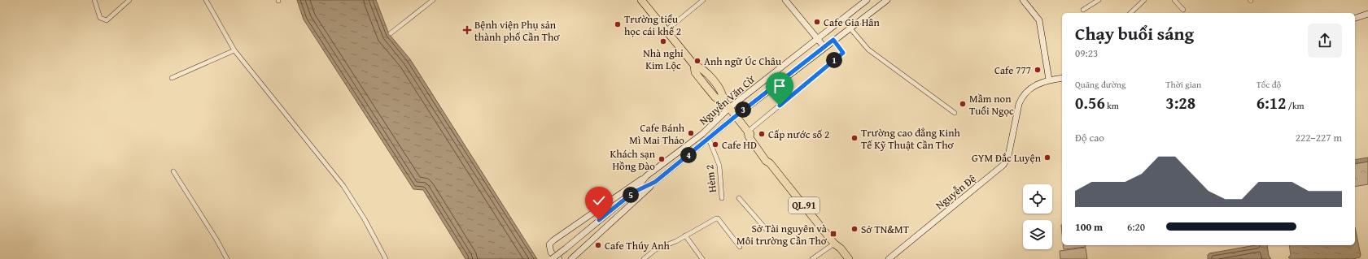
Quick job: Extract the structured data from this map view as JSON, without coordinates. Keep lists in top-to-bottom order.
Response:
{
  "streets": {
    "highway": ["QL.91"],
    "main road": ["Nguyễn Văn Cừ", "Nguyễn Đệ"],
    "street": ["Hẻm 2"]
  },
  "crossings": [
    ["Nguyễn Văn Cừ", "Hẻm 2"],
    ["Nguyễn Văn Cừ", "QL.91"]
  ],
  "places": {
    "other": [
      "Cafe Gia Hân",
      "Trường tiểu học cái khế 2",
      "Nhà nghỉ Kim Lộc",
      "Anh ngữ Úc Châu",
      "Cafe 777",
      "Mầm non Tuổi Ngọc",
      "Cafe Bánh Mì Mai Thảo",
      "Cấp nước số 2",
      "Trường cao đẳng Kinh Tế Kỹ Thuật Cần Thơ",
      "Cafe HD",
      "GYM Đắc Luyện",
      "Khách sạn Hồng Đào",
      "Sở TN&MT",
      "Cafe Thúy Anh"
    ],
    "health": ["Bệnh viện Phụ sản thành phố Cần Thơ"],
    "transit": ["Sở Tài nguyên và Môi trường Cần Thơ"]
  },
  "page": {
    "heading": ["Chạy buổi sáng", "09:23"],
    "pins": [
      "1",
      "3",
      "4",
      "5"
    ],
    "stats": [
      ["Quãng đường", "0.56 km"],
      ["Thời gian", "3:28"],
      ["Tốc độ", "6:12 /km"]
    ],
    "chart": ["Độ cao", "222–227 m"],
    "list": [
      {
        "name": "100 m",
        "note": "6:20"
      }
    ]
  }
}
